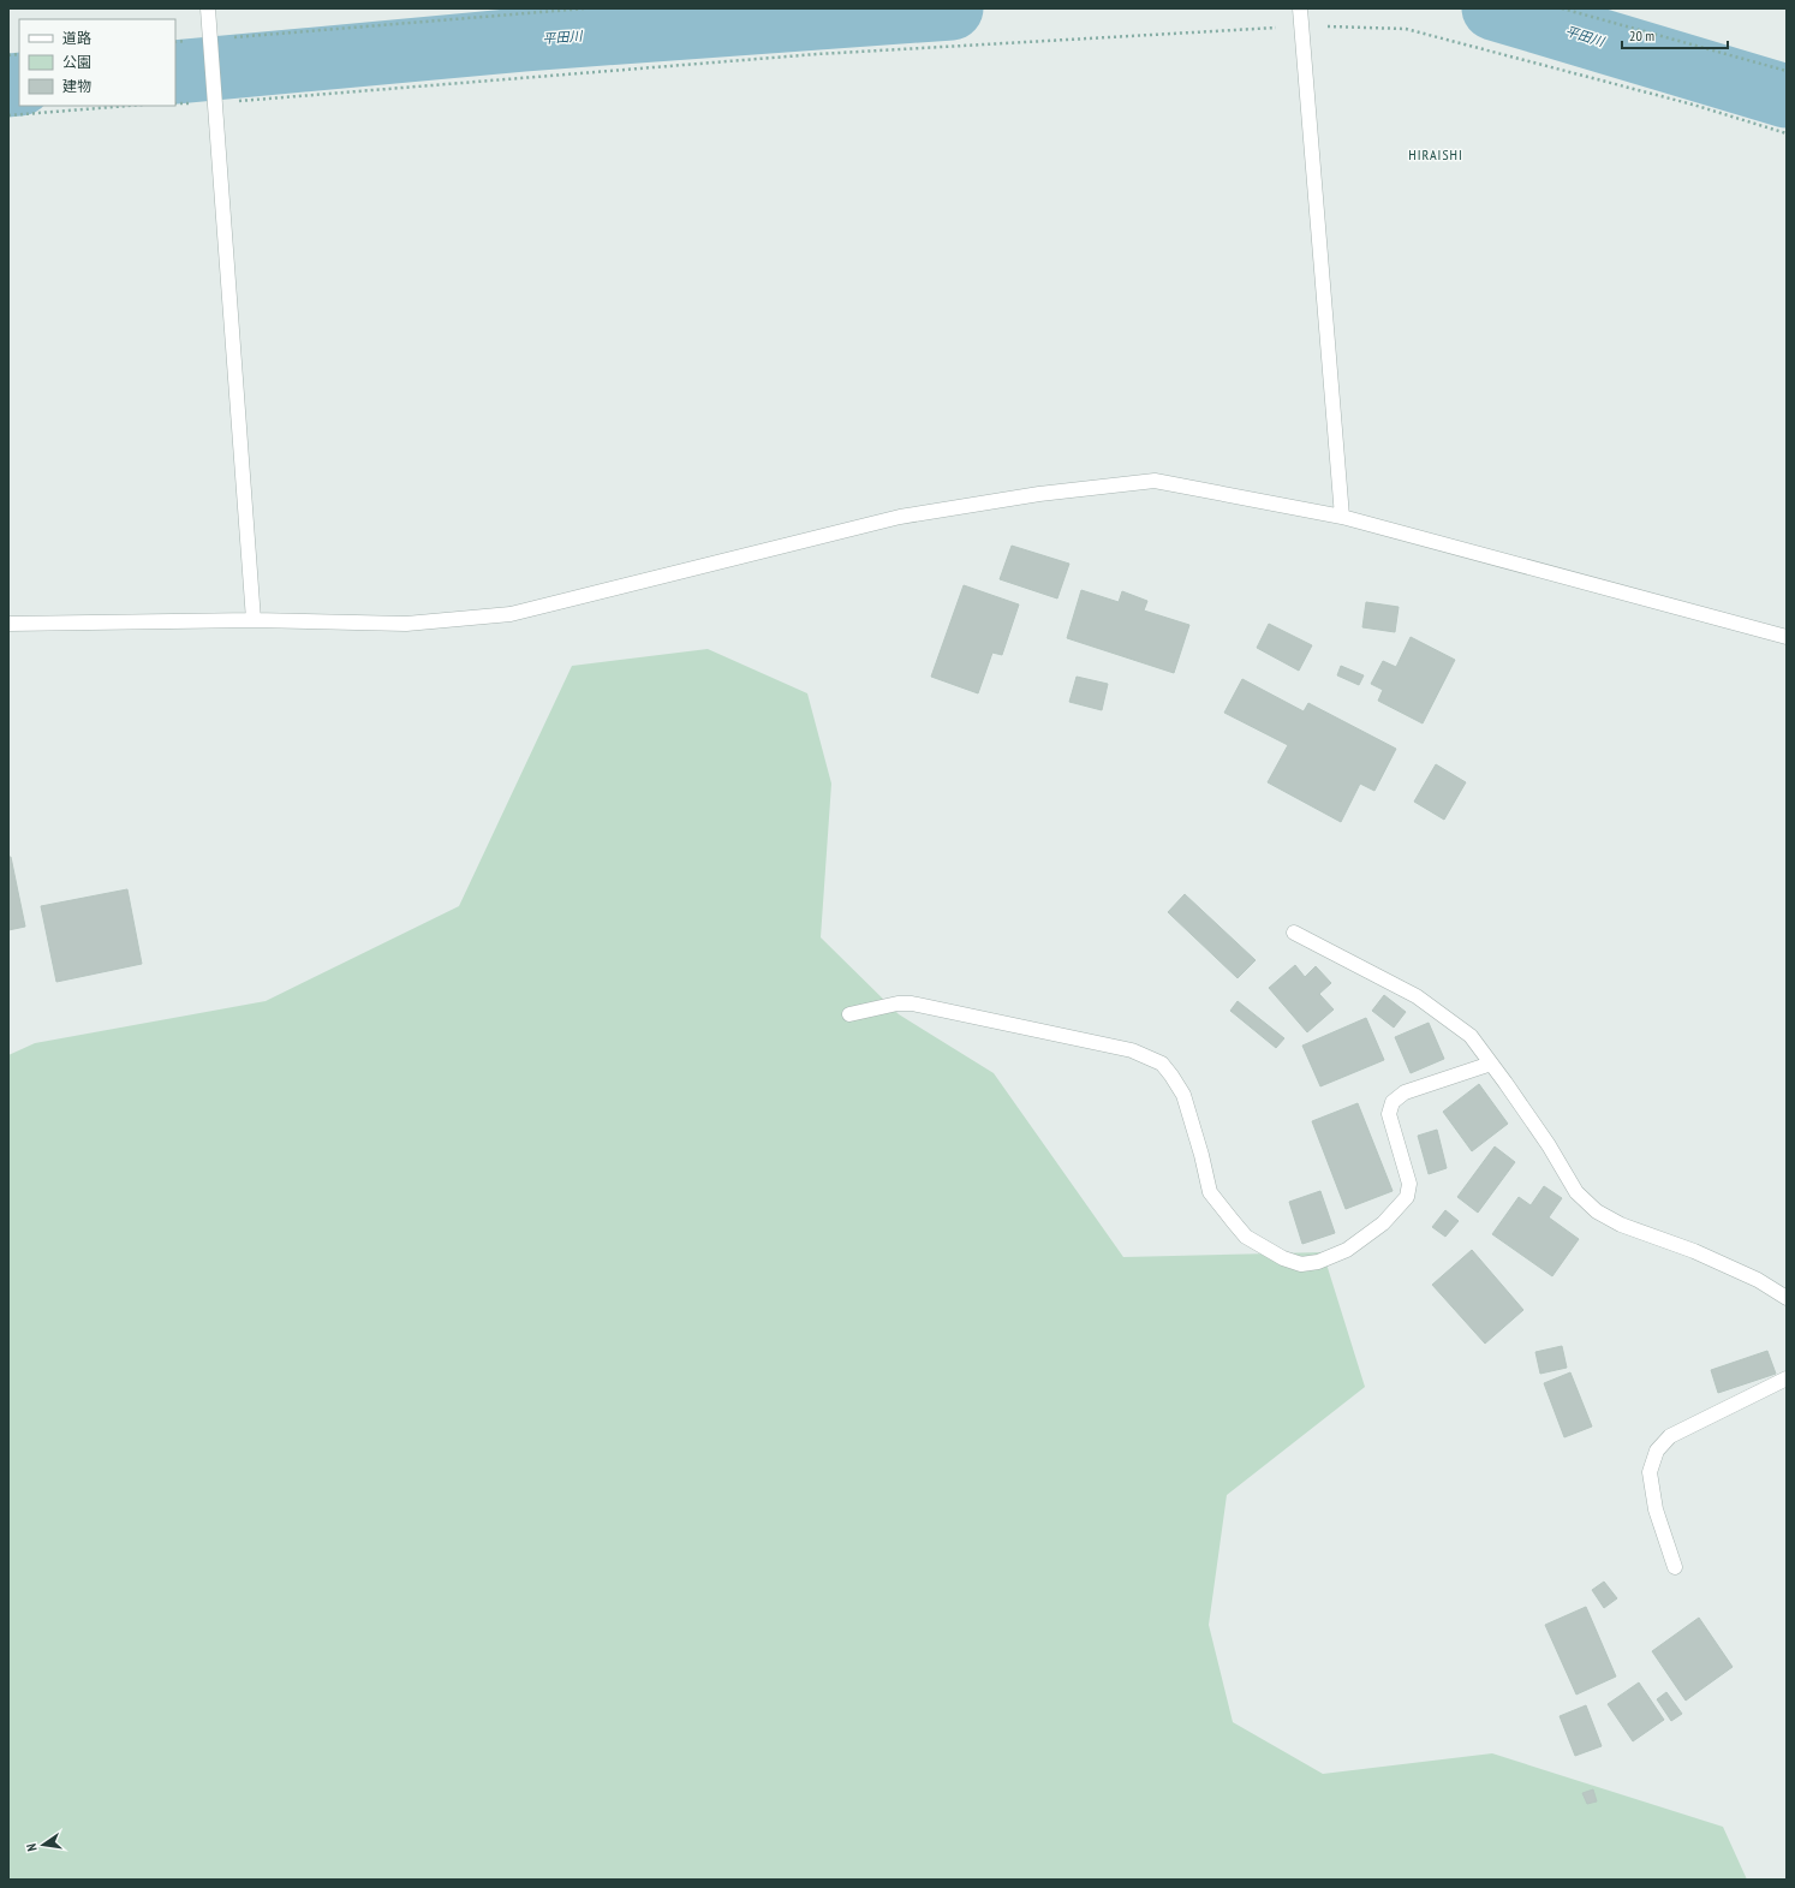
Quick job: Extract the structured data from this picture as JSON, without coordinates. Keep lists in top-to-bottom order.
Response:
{
  "districts": ["HIRAISHI"],
  "water": ["平田川"],
  "legend": ["道路", "公園", "建物"],
  "scale_bar": "20 m",
  "north": "left"
}
